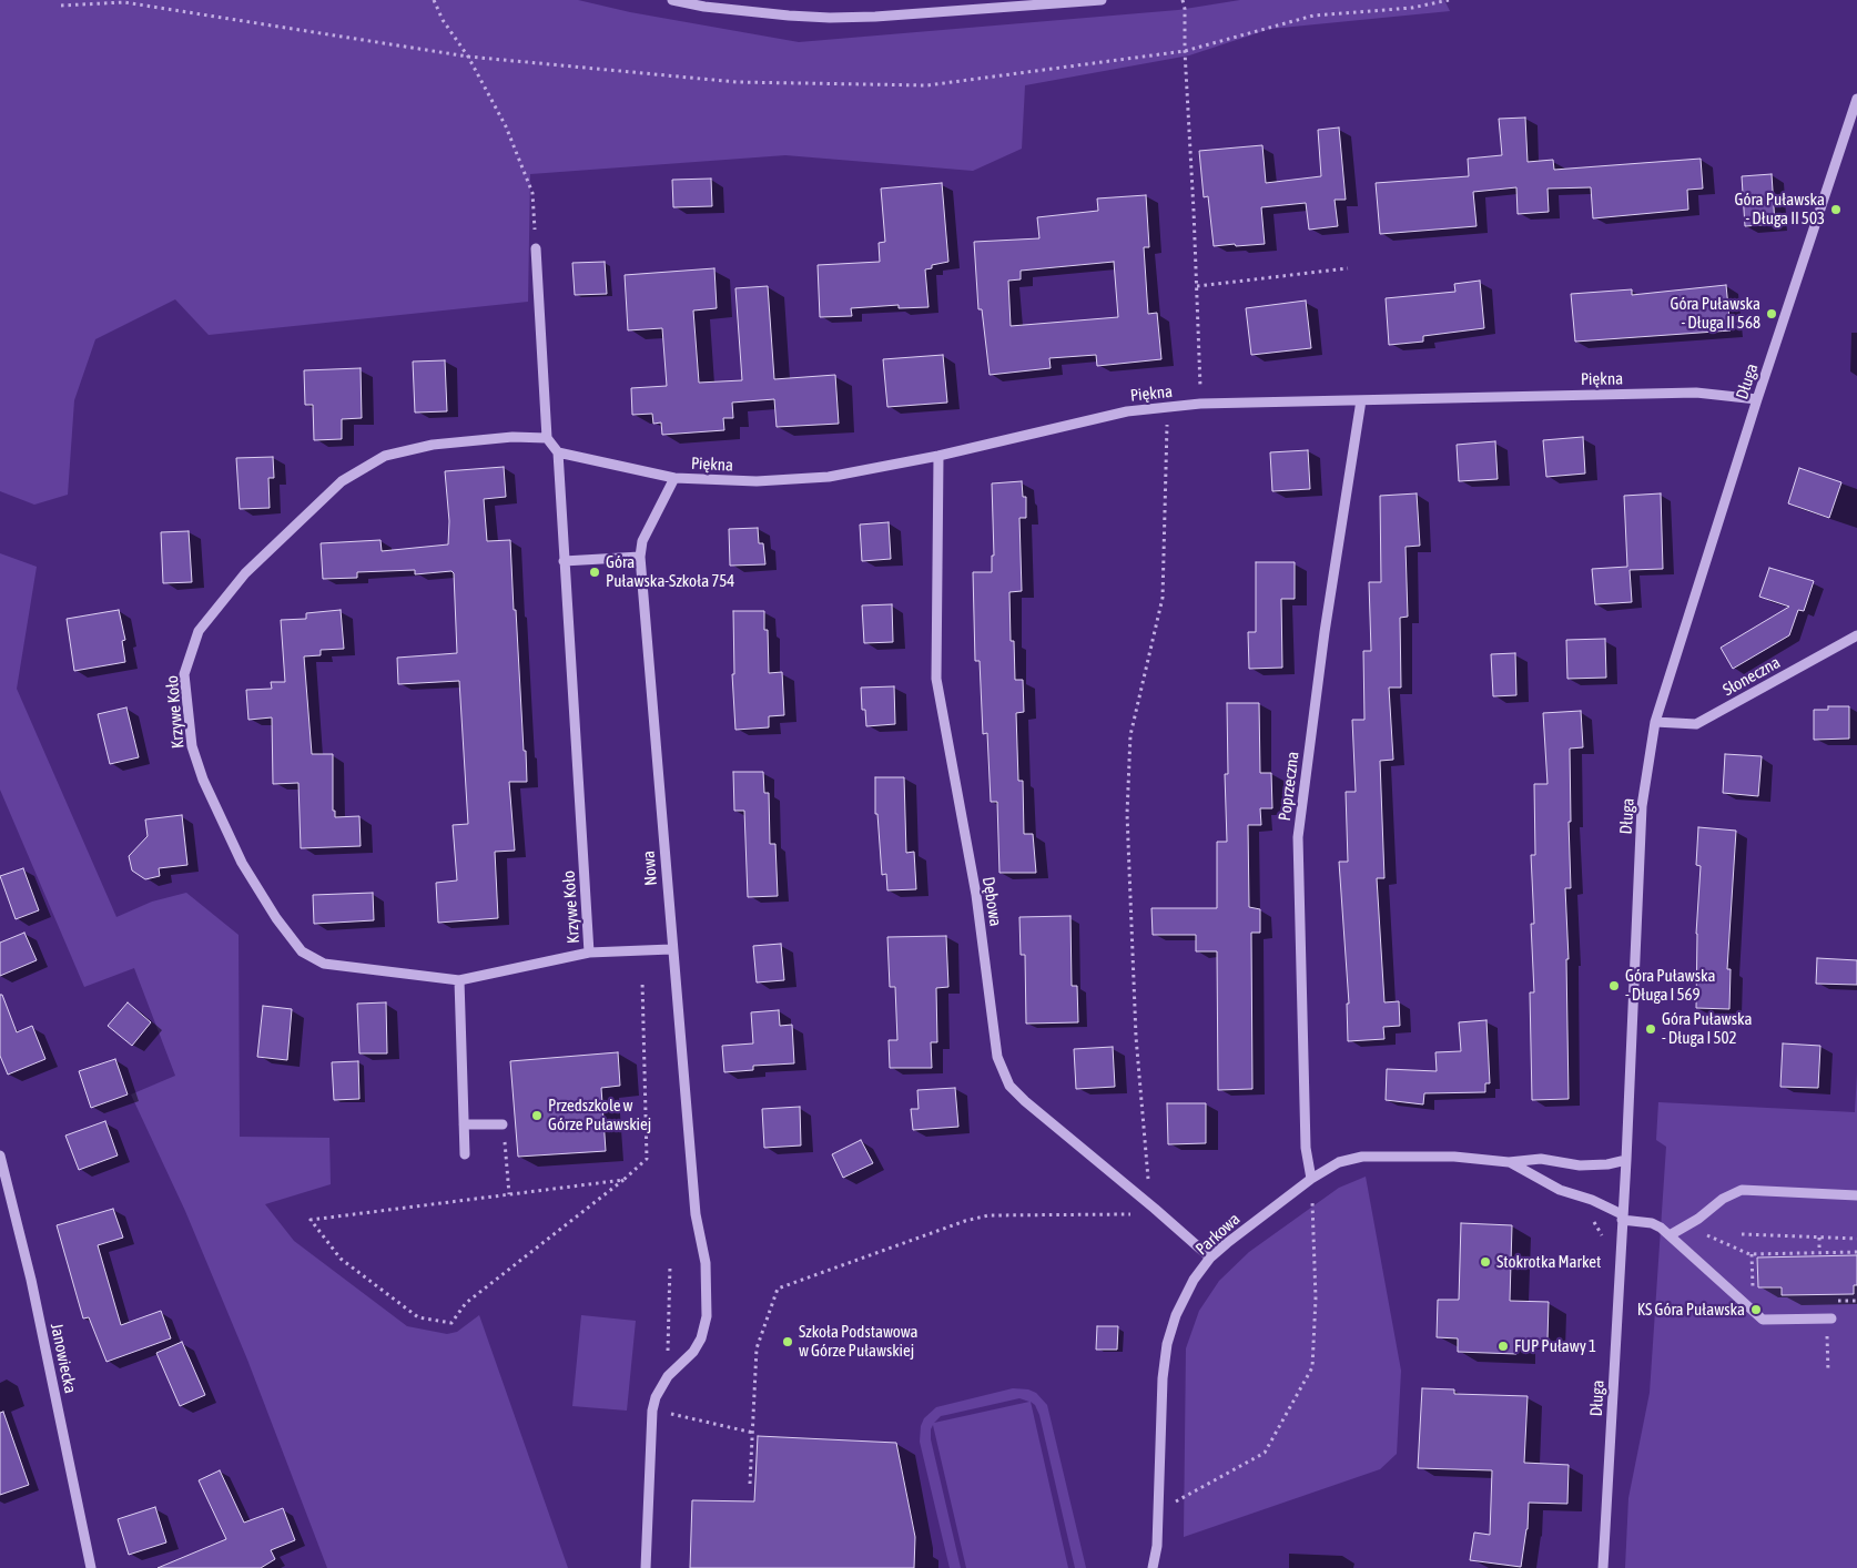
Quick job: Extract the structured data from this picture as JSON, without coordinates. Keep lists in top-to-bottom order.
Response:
{
  "streets": {
    "street": [
      "Piękna",
      "Długa",
      "Słoneczna",
      "Krzywe Koło",
      "Poprzeczna",
      "Nowa",
      "Dębowa",
      "Parkowa",
      "Janowiecka"
    ]
  },
  "crossings": [
    ["Piękna", "Długa"],
    ["Piękna", "Krzywe Koło"],
    ["Piękna", "Poprzeczna"],
    ["Piękna", "Nowa"],
    ["Piękna", "Dębowa"],
    ["Długa", "Słoneczna"],
    ["Długa", "Parkowa"],
    ["Krzywe Koło", "Nowa"],
    ["Poprzeczna", "Parkowa"],
    ["Dębowa", "Parkowa"]
  ],
  "places": [
    "Góra Puławska - Długa II 503",
    "Góra Puławska - Długa II 568",
    "Góra Puławska-Szkoła 754",
    "Góra Puławska - Długa I 569",
    "Góra Puławska - Długa I 502",
    "Przedszkole w Górze Puławskiej",
    "Stokrotka Market",
    "KS Góra Puławska",
    "Szkoła Podstawowa w Górze Puławskiej",
    "FUP Puławy 1"
  ]
}
